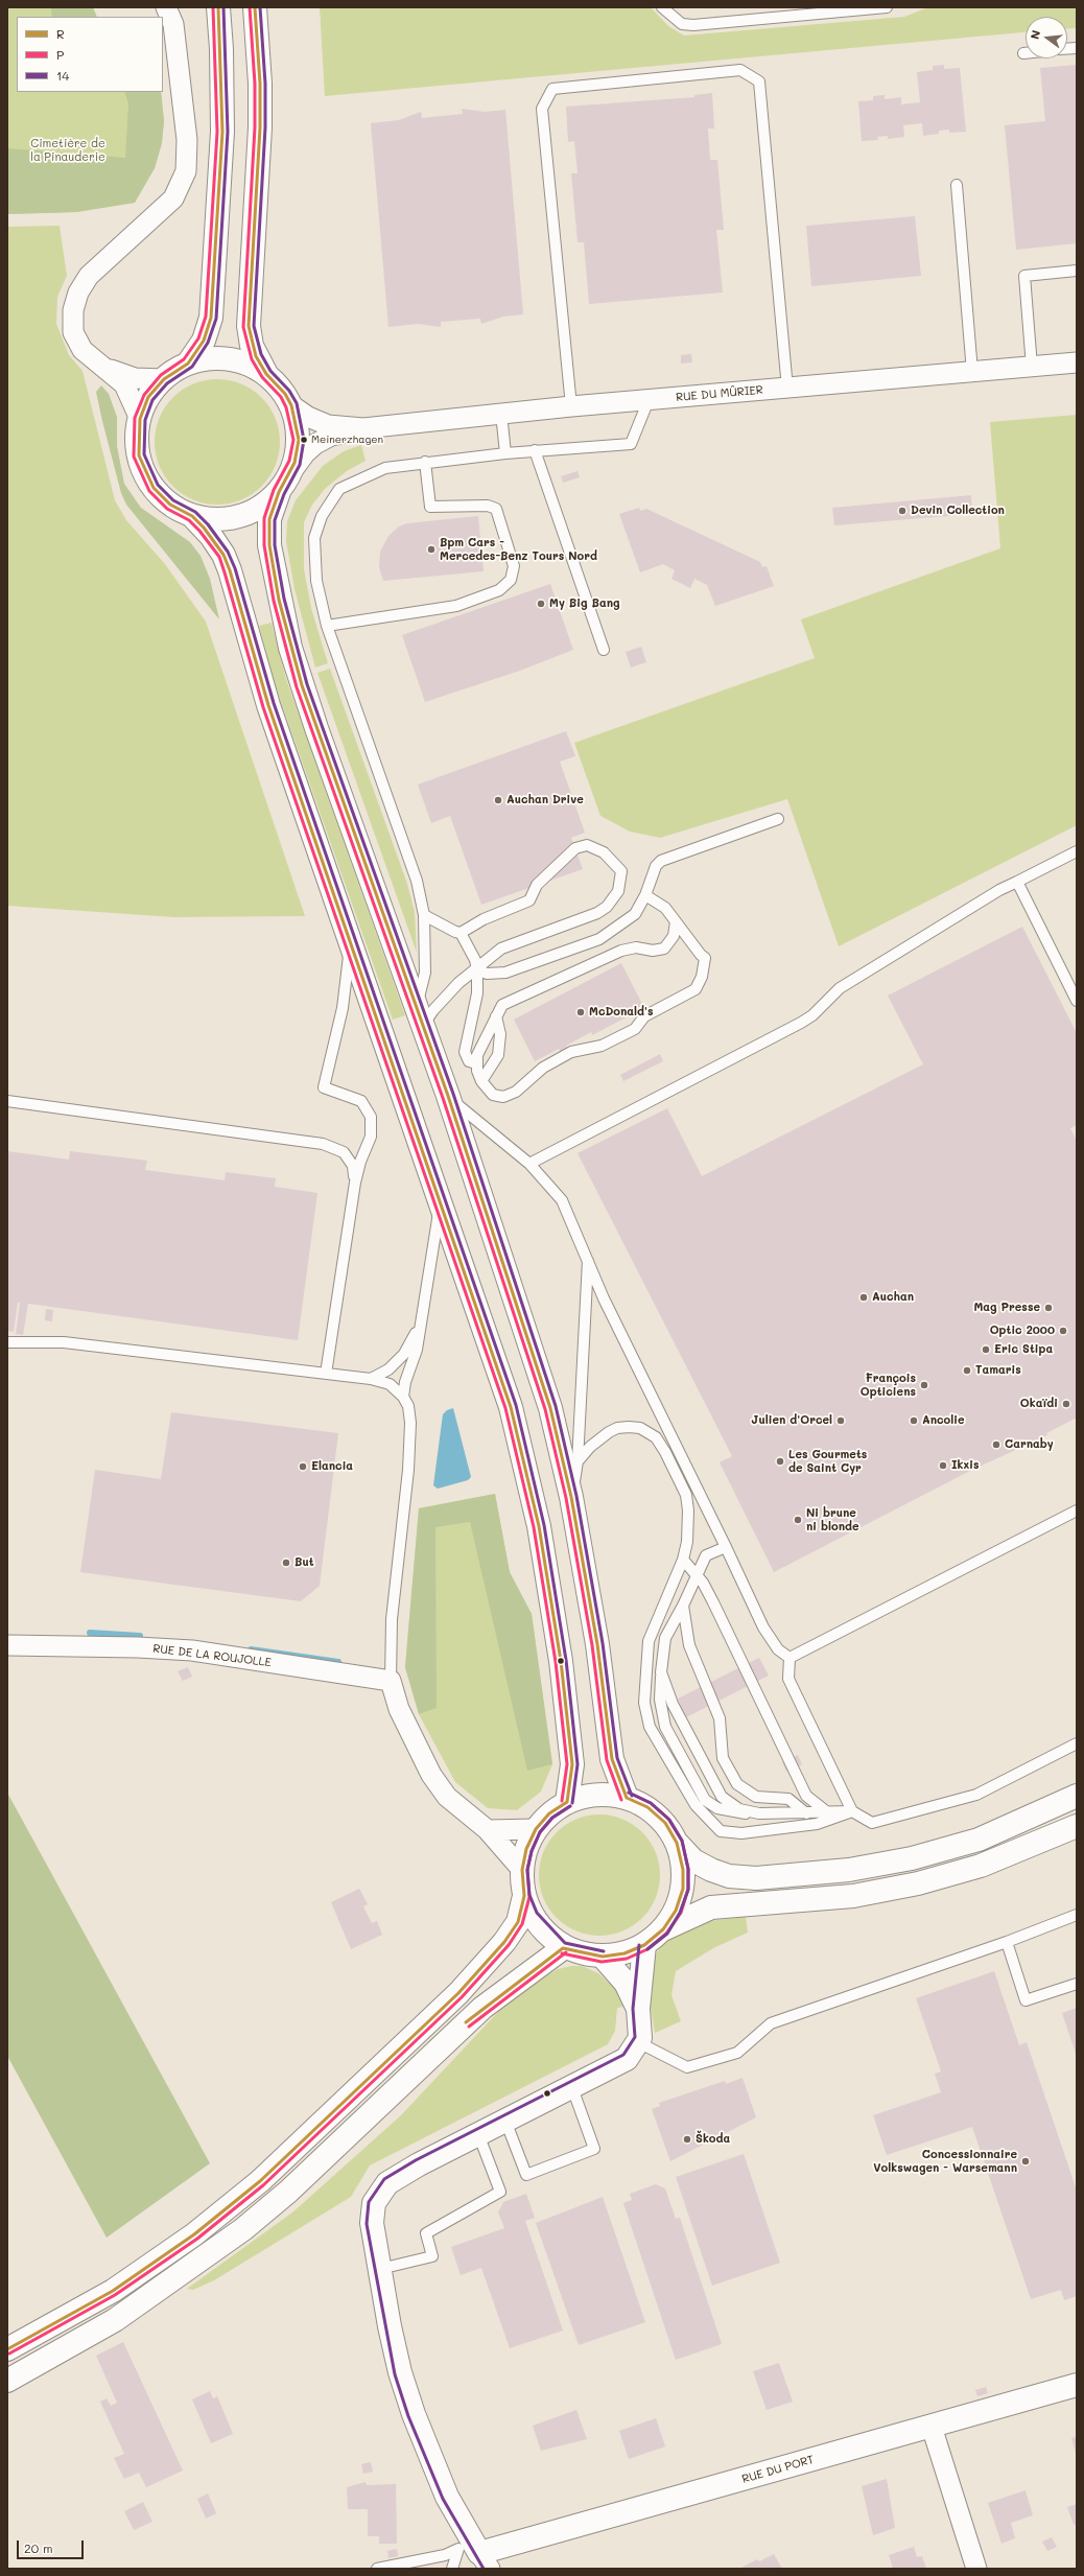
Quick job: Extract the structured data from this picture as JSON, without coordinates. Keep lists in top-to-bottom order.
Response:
{
  "streets": {
    "main road": ["RUE DU PORT"],
    "street": ["RUE DU MÛRIER", "RUE DE LA ROUJOLLE"]
  },
  "parks": ["Cimetière de la Pinauderie"],
  "places": [
    "Meinerzhagen",
    "Devin Collection",
    "Bpm Cars - Mercedes-Benz Tours Nord",
    "My Big Bang",
    "Auchan Drive",
    "McDonald's",
    "Auchan",
    "Mag Presse",
    "Optic 2000",
    "Eric Stipa",
    "Tamaris",
    "François Opticiens",
    "Okaïdi",
    "Julien d'Orcel",
    "Ancolie",
    "Carnaby",
    "Les Gourmets de Saint Cyr",
    "Ikxis",
    "Elancia",
    "Ni brune ni blonde",
    "But",
    "Škoda",
    "Concessionnaire Volkswagen - Warsemann"
  ],
  "lines": ["transit line R", "transit line P", "transit line 14"],
  "legend": ["R", "P", "14"],
  "scale_bar": "20 m",
  "north": "left"
}
